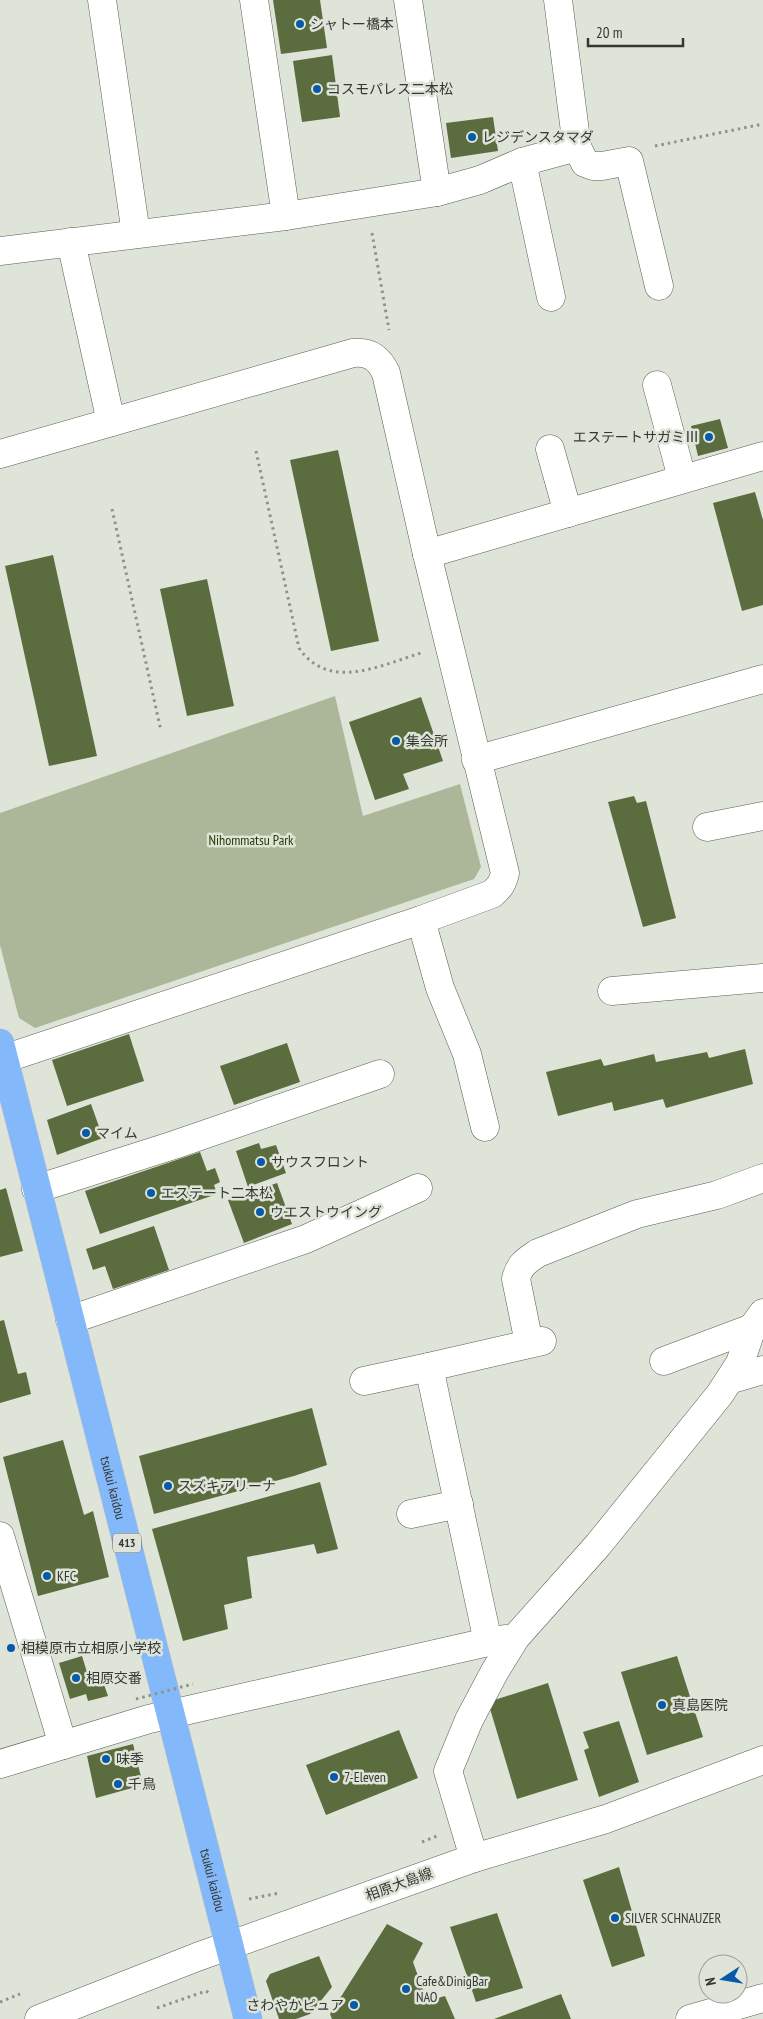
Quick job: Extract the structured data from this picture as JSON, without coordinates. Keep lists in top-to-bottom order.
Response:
{
  "streets": {
    "highway": ["tsukui kaidou", "413"],
    "street": ["相原大島線"]
  },
  "crossings": [
    ["tsukui kaidou", "相原大島線"]
  ],
  "parks": ["Nihommatsu Park"],
  "places": [
    "シャトー橋本",
    "コスモパレス二本松",
    "レジデンスタマダ",
    "エステートサガミⅢ",
    "集会所",
    "マイム",
    "サウスフロント",
    "エステート二本松",
    "ウエストウイング",
    "スズキアリーナ",
    "KFC",
    "相模原市立相原小学校",
    "相原交番",
    "真島医院",
    "味季",
    "7-Eleven",
    "千鳥",
    "SILVER SCHNAUZER",
    "Cafe&DinigBar NAO",
    "さわやかピュア"
  ],
  "scale_bar": "20 m",
  "north": "left"
}
